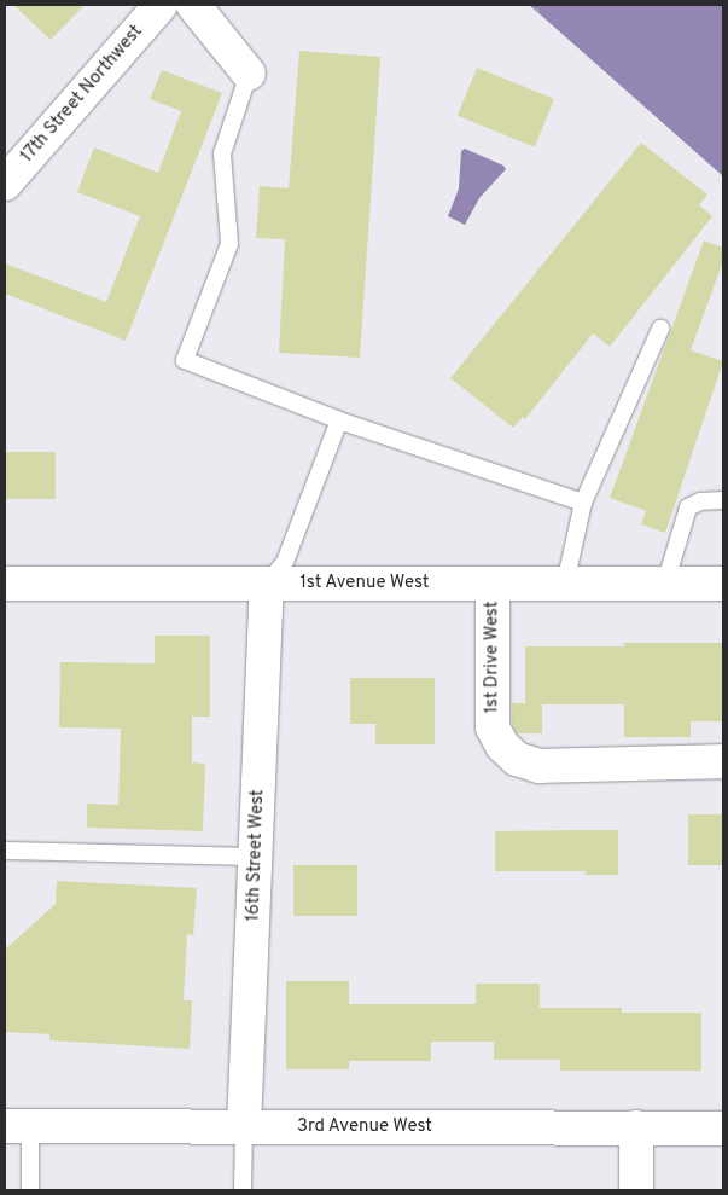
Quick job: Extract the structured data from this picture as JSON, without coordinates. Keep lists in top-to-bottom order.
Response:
{
  "streets": {
    "street": [
      "17th Street Northwest",
      "1st Avenue West",
      "1st Drive West",
      "16th Street West",
      "3rd Avenue West"
    ]
  },
  "crossings": [
    ["1st Avenue West", "1st Drive West"],
    ["1st Avenue West", "16th Street West"],
    ["16th Street West", "3rd Avenue West"]
  ]
}
